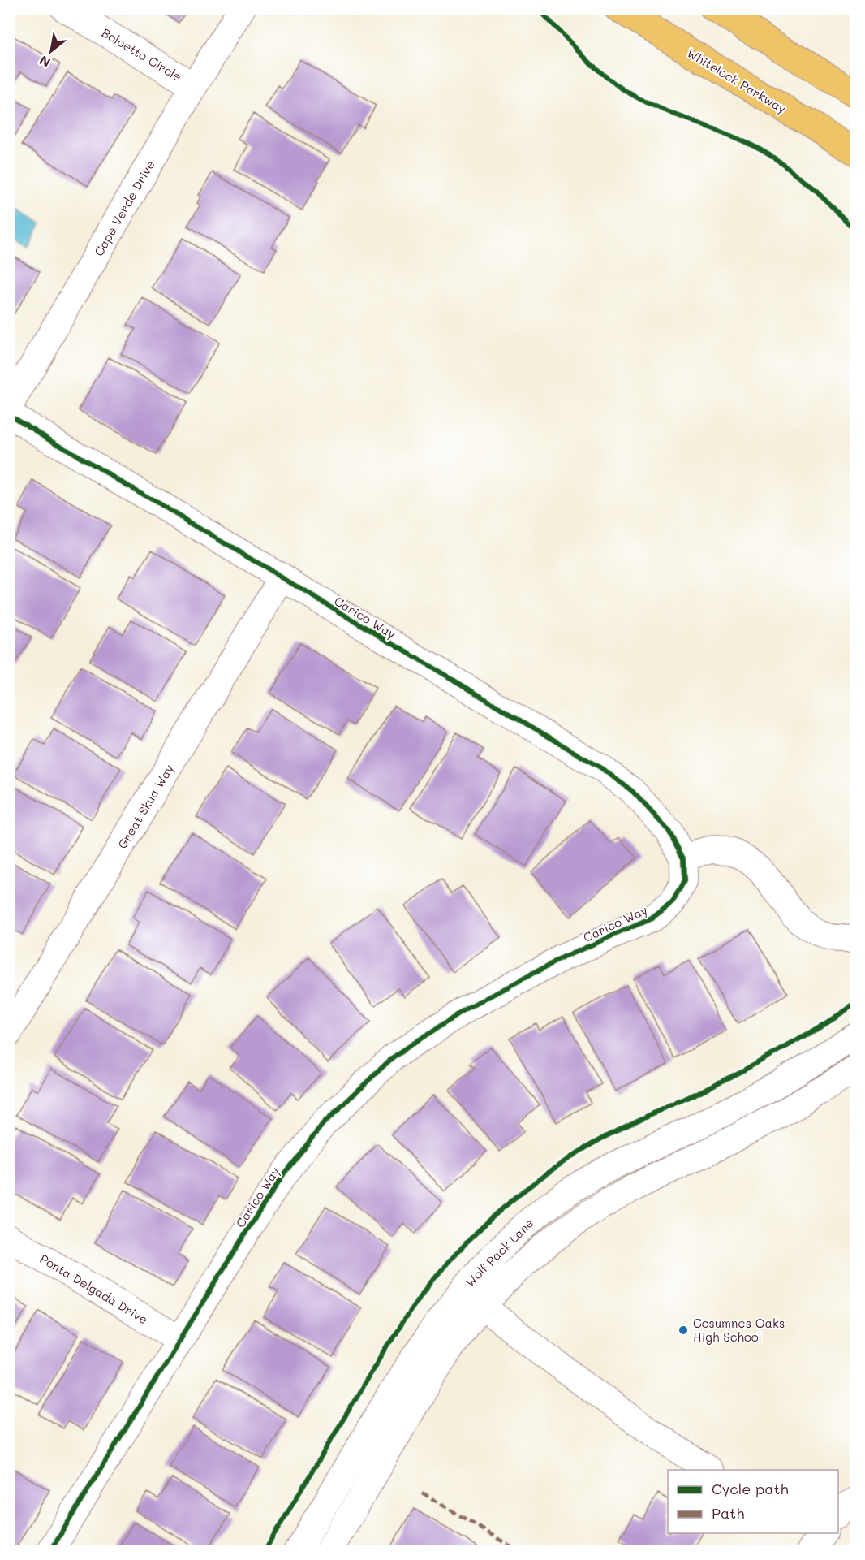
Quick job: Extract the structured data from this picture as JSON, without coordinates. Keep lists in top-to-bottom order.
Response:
{
  "streets": {
    "main road": ["Whitelock Parkway"],
    "street": [
      "Bolcetto Circle",
      "Cape Verde Drive",
      "Carico Way",
      "Great Skua Way",
      "Wolf Pack Lane",
      "Ponta Delgada Drive"
    ]
  },
  "crossings": [
    ["Bolcetto Circle", "Cape Verde Drive"],
    ["Carico Way", "Great Skua Way"],
    ["Carico Way", "Ponta Delgada Drive"]
  ],
  "places": ["Cosumnes Oaks High School"],
  "legend": ["Cycle path", "Path"],
  "north": "bottom left"
}
